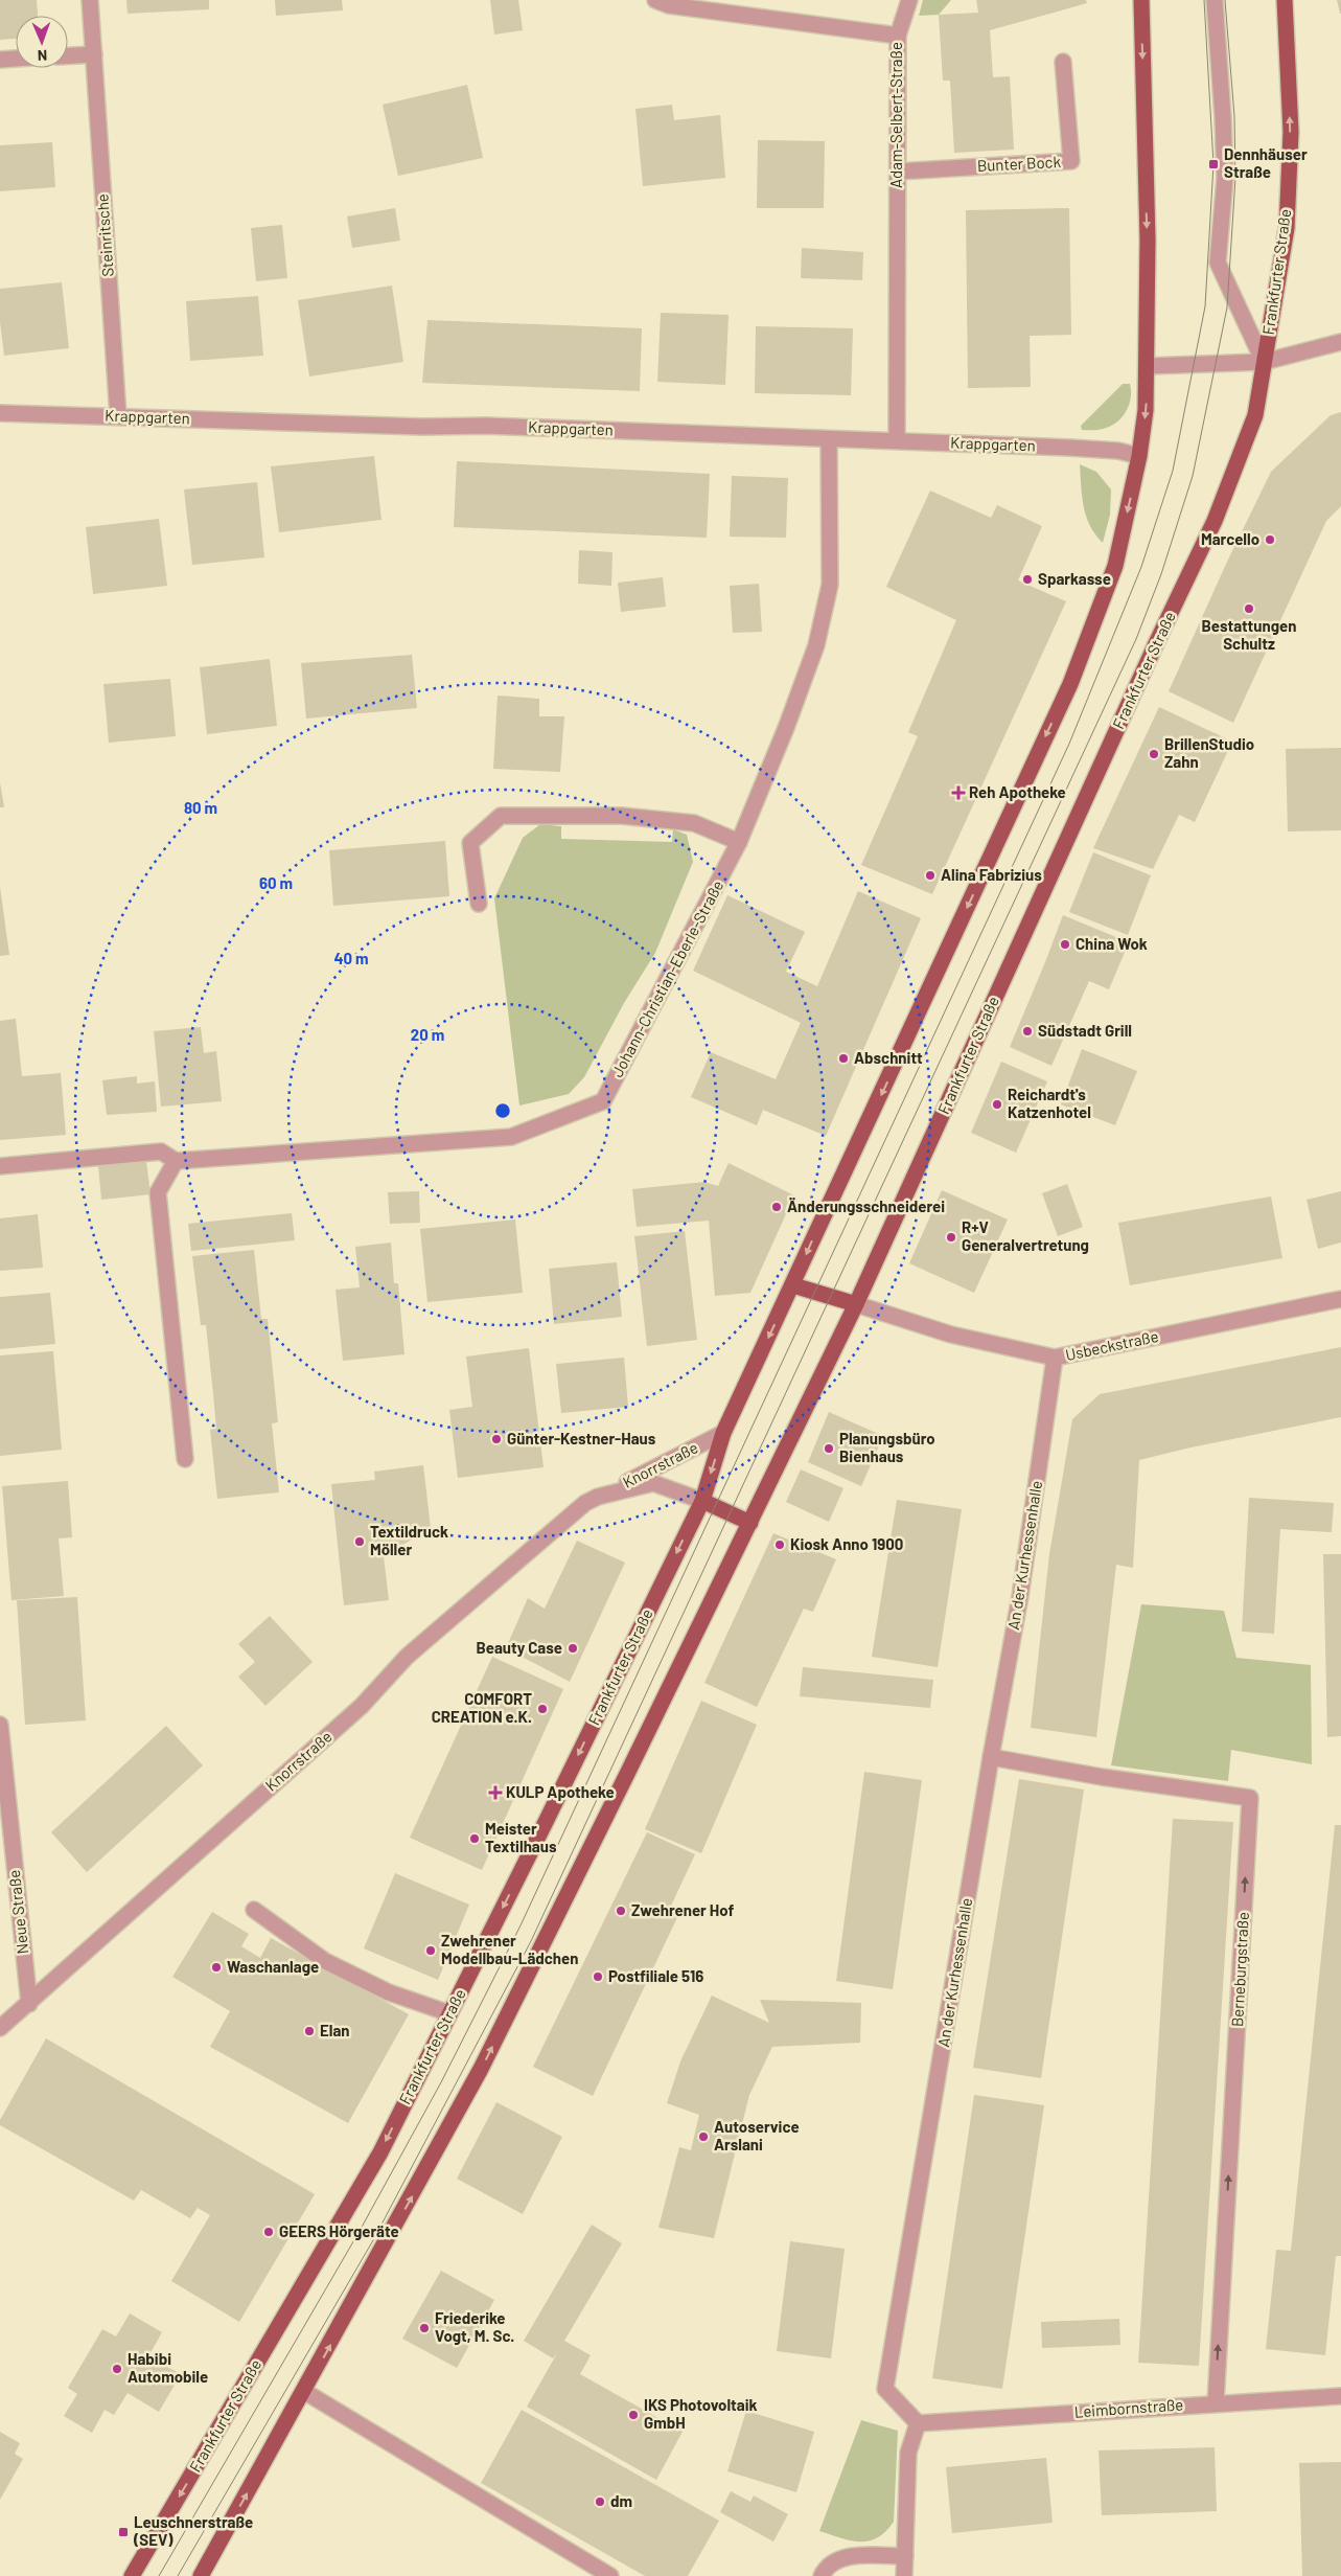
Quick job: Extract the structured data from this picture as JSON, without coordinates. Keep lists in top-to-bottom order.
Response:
{
  "streets": {
    "main road": ["Frankfurter Straße"],
    "street": [
      "Adam-Selbert-Straße",
      "Bunter Bock",
      "Steinritsche",
      "Krappgarten",
      "Johann-Christian-Eberle-Straße",
      "Usbeckstraße",
      "Knorrstraße",
      "An der Kurhessenhalle",
      "Neue Straße",
      "Berneburgstraße",
      "Leimbornstraße"
    ]
  },
  "crossings": [
    ["Adam-Selbert-Straße", "Bunter Bock"],
    ["Adam-Selbert-Straße", "Krappgarten"],
    ["Steinritsche", "Krappgarten"],
    ["Frankfurter Straße", "Krappgarten"],
    ["Frankfurter Straße", "Usbeckstraße"],
    ["Frankfurter Straße", "Knorrstraße"],
    ["Krappgarten", "Johann-Christian-Eberle-Straße"],
    ["Usbeckstraße", "An der Kurhessenhalle"],
    ["Knorrstraße", "Neue Straße"],
    ["An der Kurhessenhalle", "Berneburgstraße"],
    ["An der Kurhessenhalle", "Leimbornstraße"],
    ["Berneburgstraße", "Leimbornstraße"]
  ],
  "places": {
    "transit": ["Dennhäuser Straße", "Leuschnerstraße (SEV)"],
    "other": [
      "Marcello",
      "Sparkasse",
      "Bestattungen Schultz",
      "BrillenStudio Zahn",
      "Alina Fabrizius",
      "China Wok",
      "Südstadt Grill",
      "Abschnitt",
      "Reichardt's Katzenhotel",
      "Änderungsschneiderei",
      "R+V Generalvertretung",
      "Günter-Kestner-Haus",
      "Planungsbüro Bienhaus",
      "Textildruck Möller",
      "Kiosk Anno 1900",
      "Beauty Case",
      "COMFORT CREATION e.K.",
      "Meister Textilhaus",
      "Zwehrener Hof",
      "Zwehrener Modellbau-Lädchen",
      "Waschanlage",
      "Postfiliale 516",
      "Elan",
      "Autoservice Arslani",
      "GEERS Hörgeräte",
      "Friederike Vogt, M. Sc.",
      "Habibi Automobile",
      "IKS Photovoltaik GmbH",
      "dm"
    ],
    "health": ["Reh Apotheke", "KULP Apotheke"]
  },
  "north": "bottom",
  "rings": [
    "80 m",
    "60 m",
    "40 m",
    "20 m"
  ]
}
